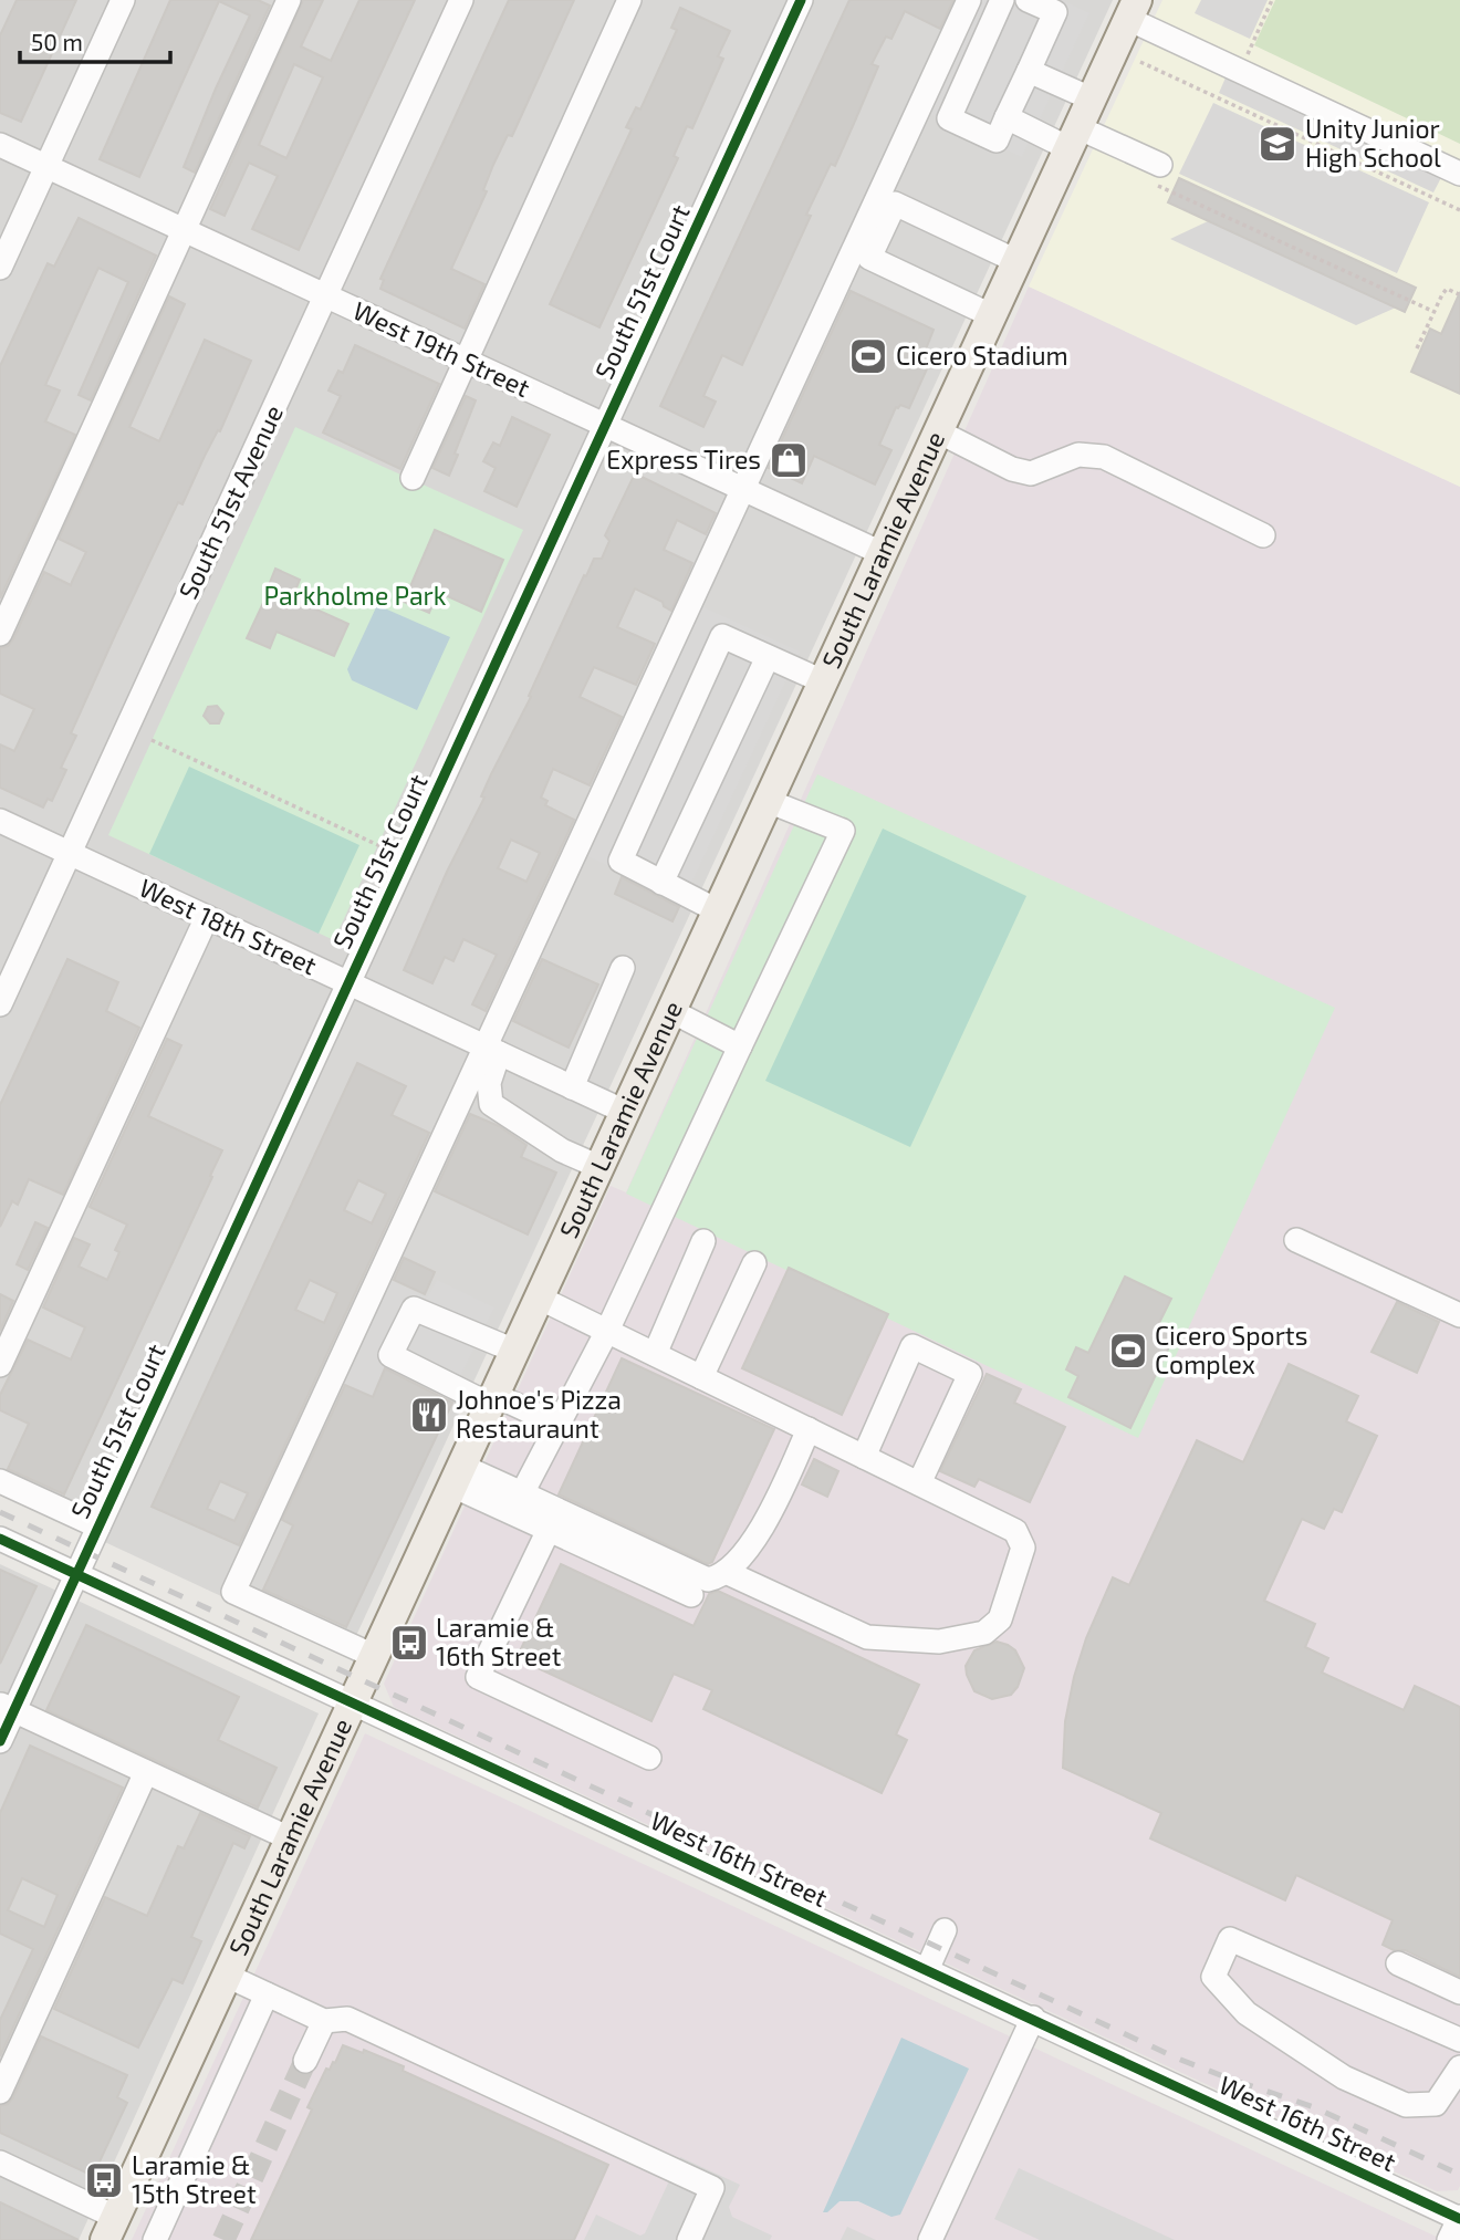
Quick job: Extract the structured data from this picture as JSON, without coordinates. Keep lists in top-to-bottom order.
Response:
{
  "streets": {
    "main road": ["South Laramie Avenue"],
    "street": [
      "South 51st Court",
      "West 19th Street",
      "South 51st Avenue",
      "West 18th Street",
      "West 16th Street"
    ]
  },
  "crossings": [
    ["South 51st Court", "West 19th Street"],
    ["South 51st Court", "West 18th Street"],
    ["South 51st Court", "West 16th Street"],
    ["West 19th Street", "South 51st Avenue"],
    ["West 19th Street", "South Laramie Avenue"],
    ["South 51st Avenue", "West 18th Street"],
    ["South Laramie Avenue", "West 18th Street"],
    ["South Laramie Avenue", "West 16th Street"]
  ],
  "parks": ["Parkholme Park"],
  "places": {
    "school or university": ["Unity Junior High School"],
    "sports": ["Cicero Stadium", "Cicero Sports Complex"],
    "shop": ["Express Tires"],
    "restaurant": ["Johnoe's Pizza Restauraunt"],
    "bus stop": ["Laramie & 16th Street", "Laramie & 15th Street"]
  },
  "scale_bar": "50 m"
}
